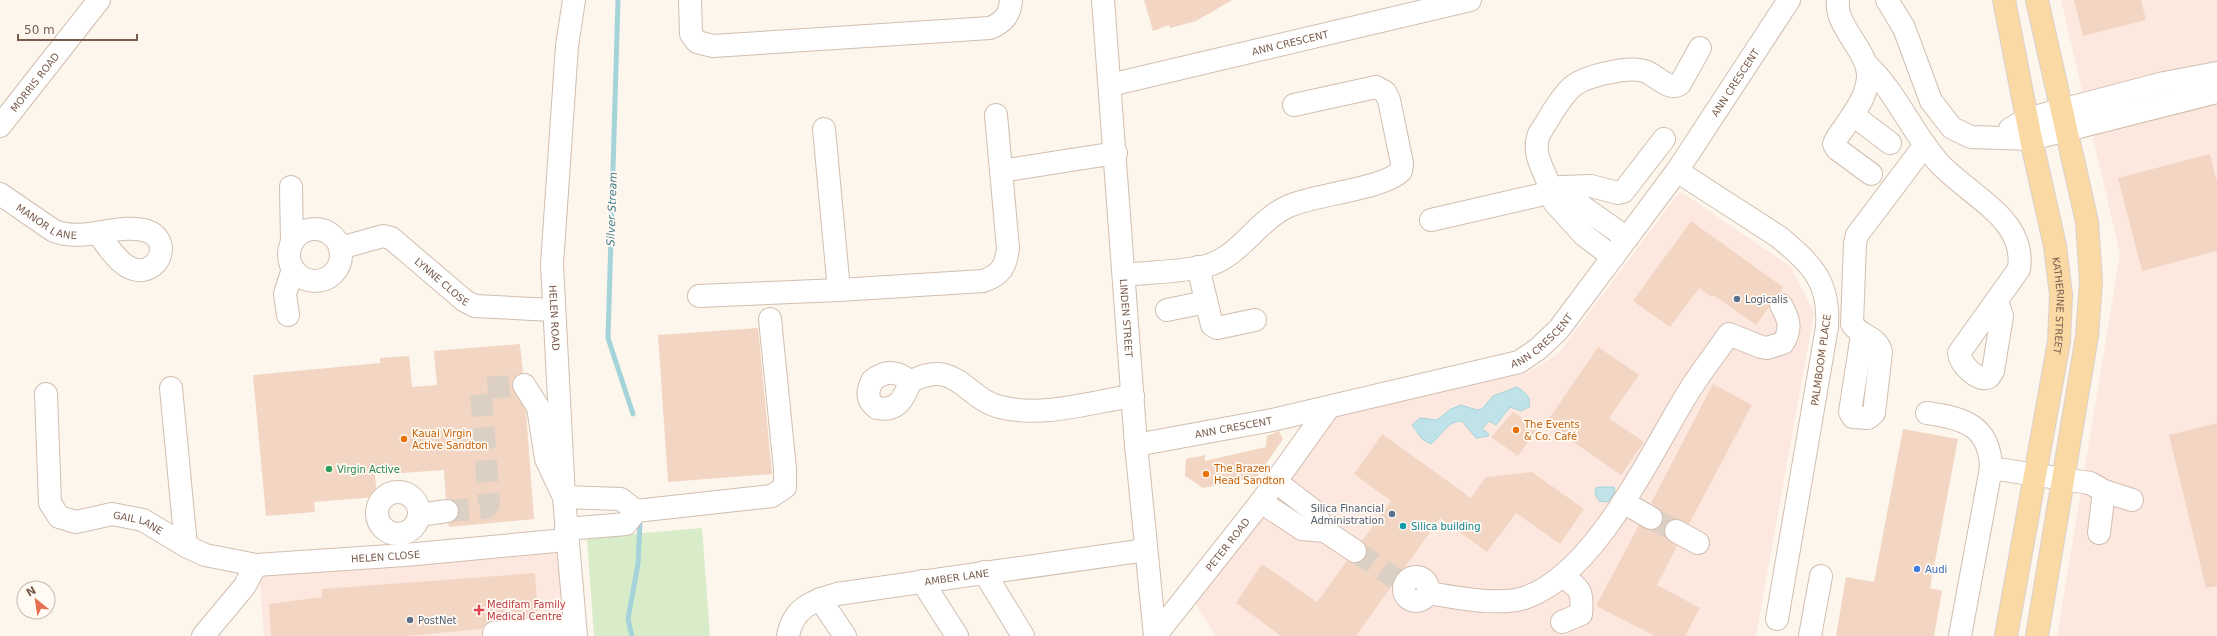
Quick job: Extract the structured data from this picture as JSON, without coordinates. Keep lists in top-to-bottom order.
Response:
{
  "streets": {
    "main road": ["KATHERINE STREET"],
    "street": [
      "ANN CRESCENT",
      "MORRIS ROAD",
      "MANOR LANE",
      "LYNNE CLOSE",
      "HELEN ROAD",
      "LINDEN STREET",
      "PALMBOOM PLACE",
      "GAIL LANE",
      "PETER ROAD",
      "HELEN CLOSE",
      "AMBER LANE"
    ]
  },
  "crossings": [
    ["ANN CRESCENT", "LINDEN STREET"],
    ["ANN CRESCENT", "PALMBOOM PLACE"],
    ["ANN CRESCENT", "PETER ROAD"],
    ["LYNNE CLOSE", "HELEN ROAD"],
    ["HELEN ROAD", "HELEN CLOSE"],
    ["LINDEN STREET", "PETER ROAD"],
    ["LINDEN STREET", "AMBER LANE"],
    ["GAIL LANE", "HELEN CLOSE"]
  ],
  "water": ["Silver Stream"],
  "places": {
    "other": [
      "Logicalis",
      "The Events & Co. Café",
      "Kauai Virgin Active Sandton",
      "Virgin Active",
      "The Brazen Head Sandton",
      "Silica Financial Administration",
      "Silica building",
      "Audi",
      "PostNet"
    ],
    "health": ["Medifam Family Medical Centre"]
  },
  "scale_bar": "50 m",
  "north": "top left"
}
